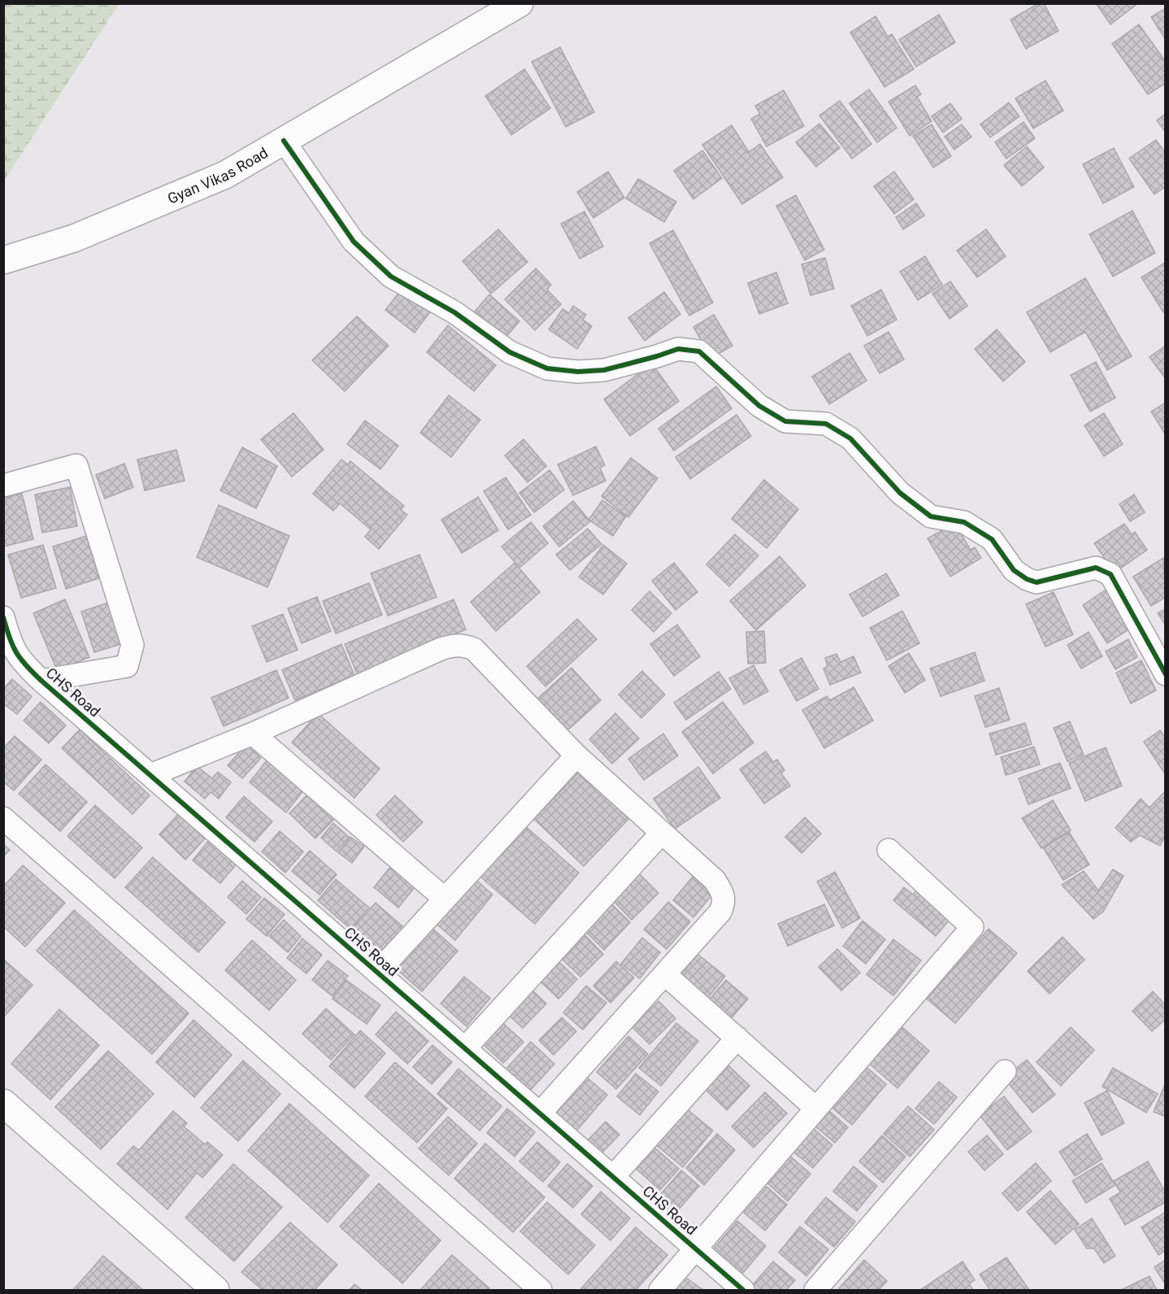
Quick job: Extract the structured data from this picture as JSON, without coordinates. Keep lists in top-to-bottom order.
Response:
{
  "streets": {
    "street": ["Gyan Vikas Road", "CHS Road"]
  }
}
